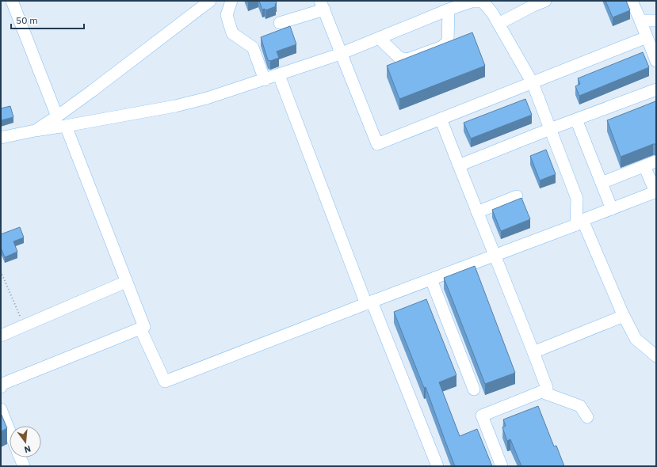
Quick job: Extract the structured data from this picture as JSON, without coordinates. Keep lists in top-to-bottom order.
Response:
{
  "scale_bar": "50 m",
  "north": "bottom"
}
